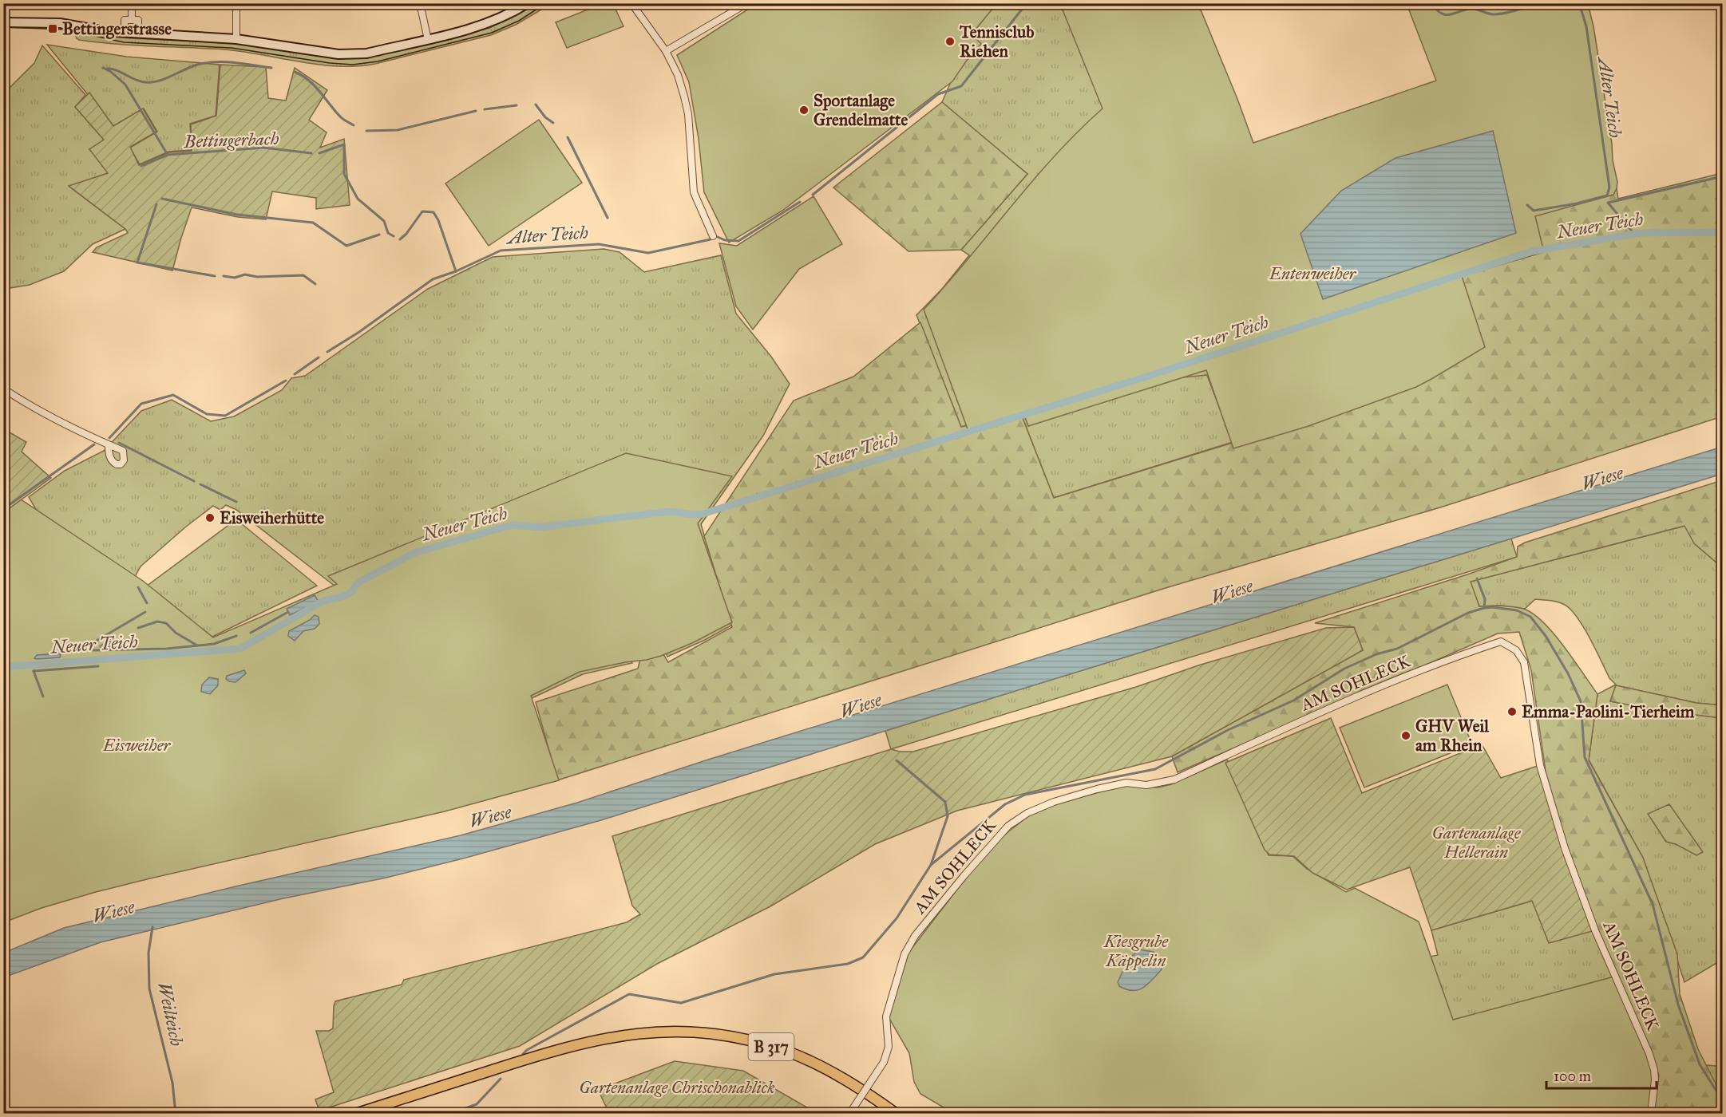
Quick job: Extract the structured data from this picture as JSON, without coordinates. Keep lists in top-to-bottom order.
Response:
{
  "streets": {
    "main road": ["B 317"],
    "street": ["AM SOHLECK"]
  },
  "water": [
    "Alter Teich",
    "Bettingerbach",
    "Neuer Teich",
    "Wiese",
    "Weilteich"
  ],
  "parks": [
    "Entenweiher",
    "Eisweiher",
    "Gartenanlage Hellerain",
    "Kiesgrube Käppelin",
    "Gartenanlage Chrischonablick"
  ],
  "places": {
    "transit": ["Bettingerstrasse"],
    "other": [
      "Tennisclub Riehen",
      "Sportanlage Grendelmatte",
      "Eisweiherhütte",
      "Emma-Paolini-Tierheim",
      "GHV Weil am Rhein"
    ]
  },
  "scale_bar": "100 m"
}
